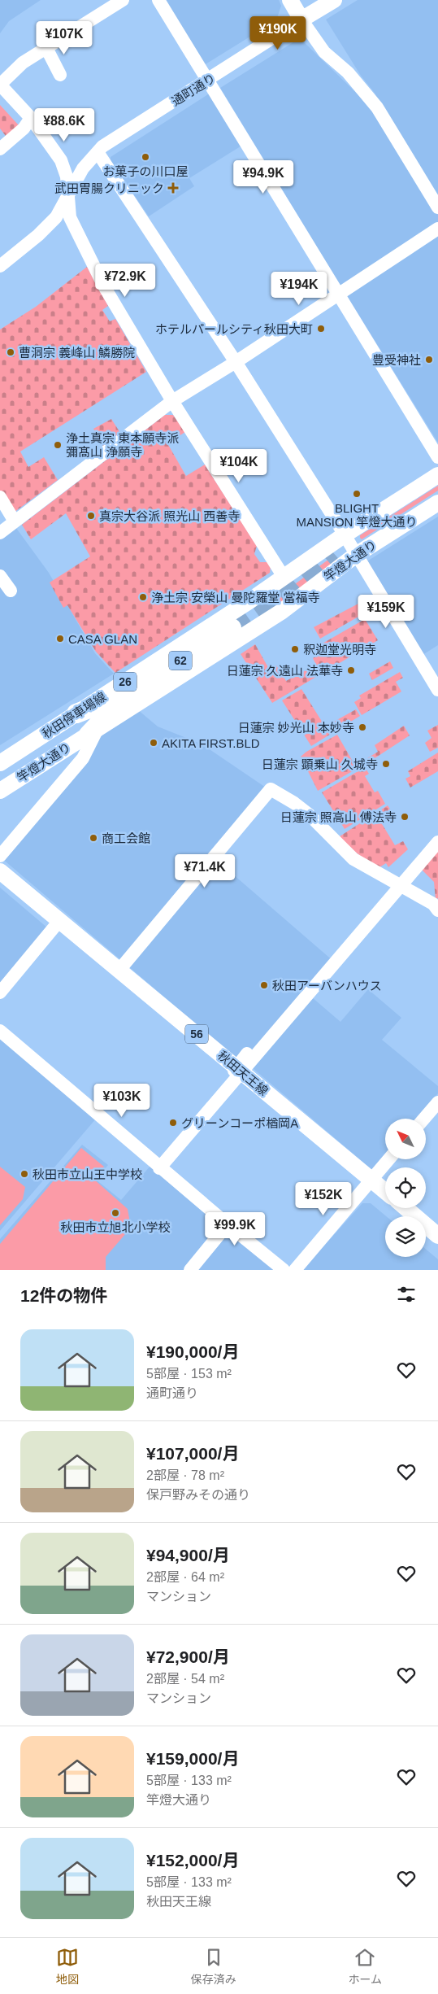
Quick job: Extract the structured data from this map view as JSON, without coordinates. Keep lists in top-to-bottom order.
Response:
{
  "streets": {
    "highway": ["62"],
    "main road": [
      "通町通り",
      "竿燈大通り",
      "26",
      "秋田停車場線",
      "56",
      "秋田天王線"
    ]
  },
  "crossings": [
    ["竿燈大通り", "62"],
    ["竿燈大通り", "秋田停車場線"],
    ["62", "秋田停車場線"]
  ],
  "places": {
    "other": [
      "お菓子の川口屋",
      "ホテルパールシティ秋田大町",
      "曹洞宗 義峰山 鱗勝院",
      "豊受神社",
      "浄土真宗 東本願寺派 彌髙山 浄願寺",
      "BLIGHT MANSION 竿燈大通り",
      "真宗大谷派 照光山 西善寺",
      "浄土宗 安榮山 曼陀羅堂 當福寺",
      "CASA GLAN",
      "釈迦堂光明寺",
      "日蓮宗 久遠山 法華寺",
      "日蓮宗 妙光山 本妙寺",
      "AKITA FIRST.BLD",
      "日蓮宗 顕乗山 久城寺",
      "日蓮宗 照高山 傅法寺",
      "商工会館",
      "秋田アーバンハウス",
      "グリーンコーポ楢岡A",
      "秋田市立山王中学校",
      "秋田市立旭北小学校"
    ],
    "health": ["武田胃腸クリニック"]
  },
  "north": "top left",
  "page": {
    "price": [
      "¥190K",
      "¥107K",
      "¥88.6K",
      "¥94.9K",
      "¥72.9K",
      "¥194K",
      "¥104K",
      "¥159K",
      "¥71.4K",
      "¥103K",
      "¥152K",
      "¥99.9K"
    ],
    "heading": "12件の物件",
    "list": [
      {
        "name": "¥190,000/月",
        "note": "5部屋 · 153 m² · 通町通り"
      },
      {
        "name": "¥107,000/月",
        "note": "2部屋 · 78 m² · 保戸野みその通り"
      },
      {
        "name": "¥94,900/月",
        "note": "2部屋 · 64 m² · マンション"
      },
      {
        "name": "¥72,900/月",
        "note": "2部屋 · 54 m² · マンション"
      },
      {
        "name": "¥159,000/月",
        "note": "5部屋 · 133 m² · 竿燈大通り"
      },
      {
        "name": "¥152,000/月",
        "note": "5部屋 · 133 m² · 秋田天王線"
      }
    ],
    "tabs": ["地図", "保存済み", "ホーム"]
  }
}
